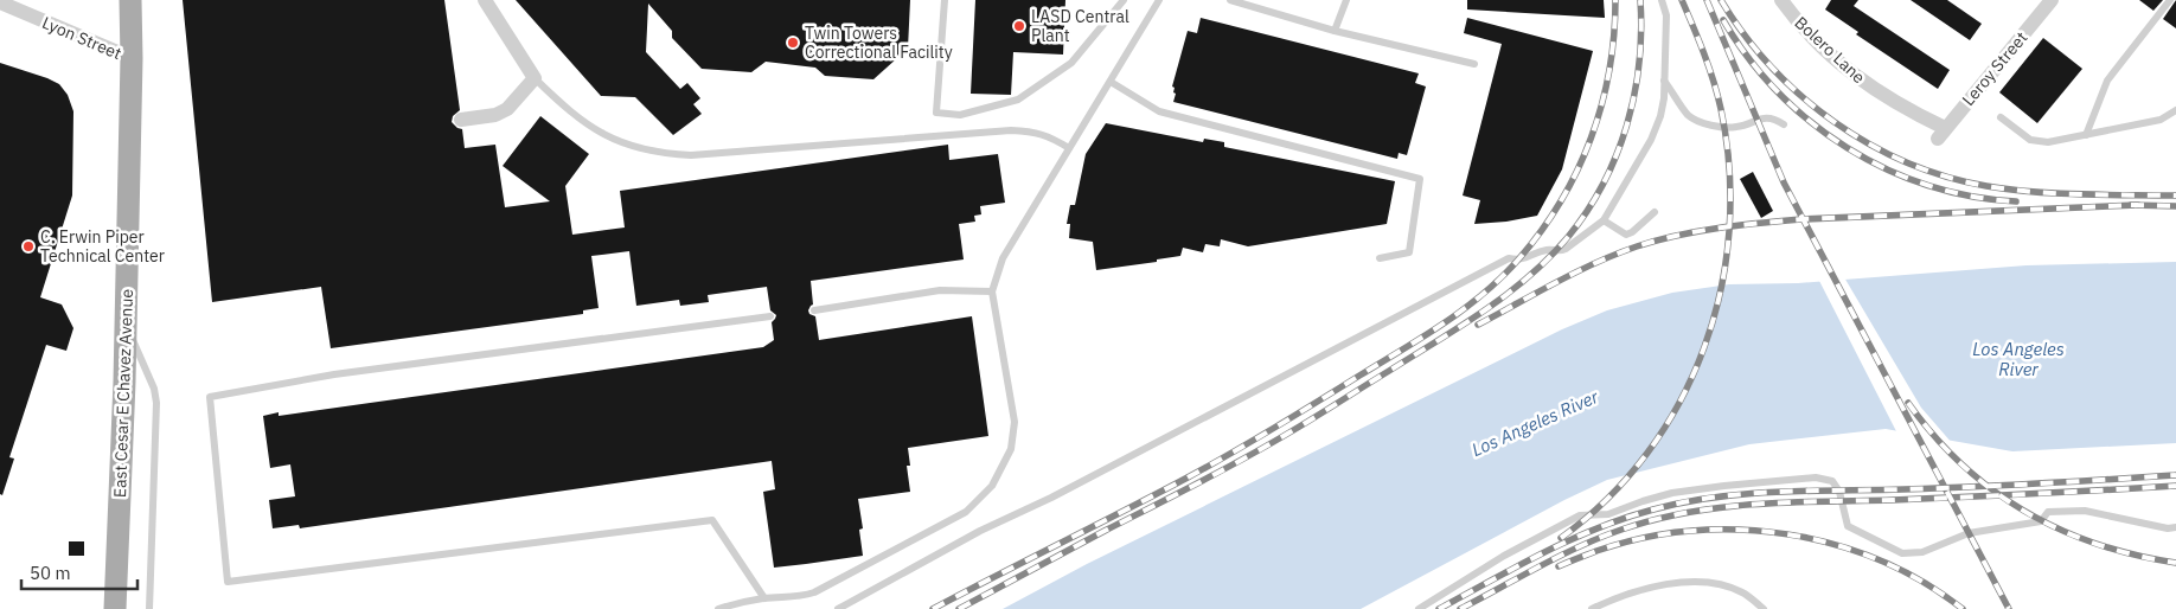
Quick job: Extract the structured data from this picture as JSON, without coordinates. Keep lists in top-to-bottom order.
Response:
{
  "streets": {
    "main road": ["East Cesar E Chavez Avenue"],
    "street": ["Lyon Street", "Bolero Lane", "Leroy Street"]
  },
  "crossings": [
    ["Lyon Street", "East Cesar E Chavez Avenue"],
    ["Bolero Lane", "Leroy Street"]
  ],
  "water": ["Los Angeles River"],
  "places": ["LASD Central Plant", "Twin Towers Correctional Facility", "C. Erwin Piper Technical Center"],
  "scale_bar": "50 m"
}
